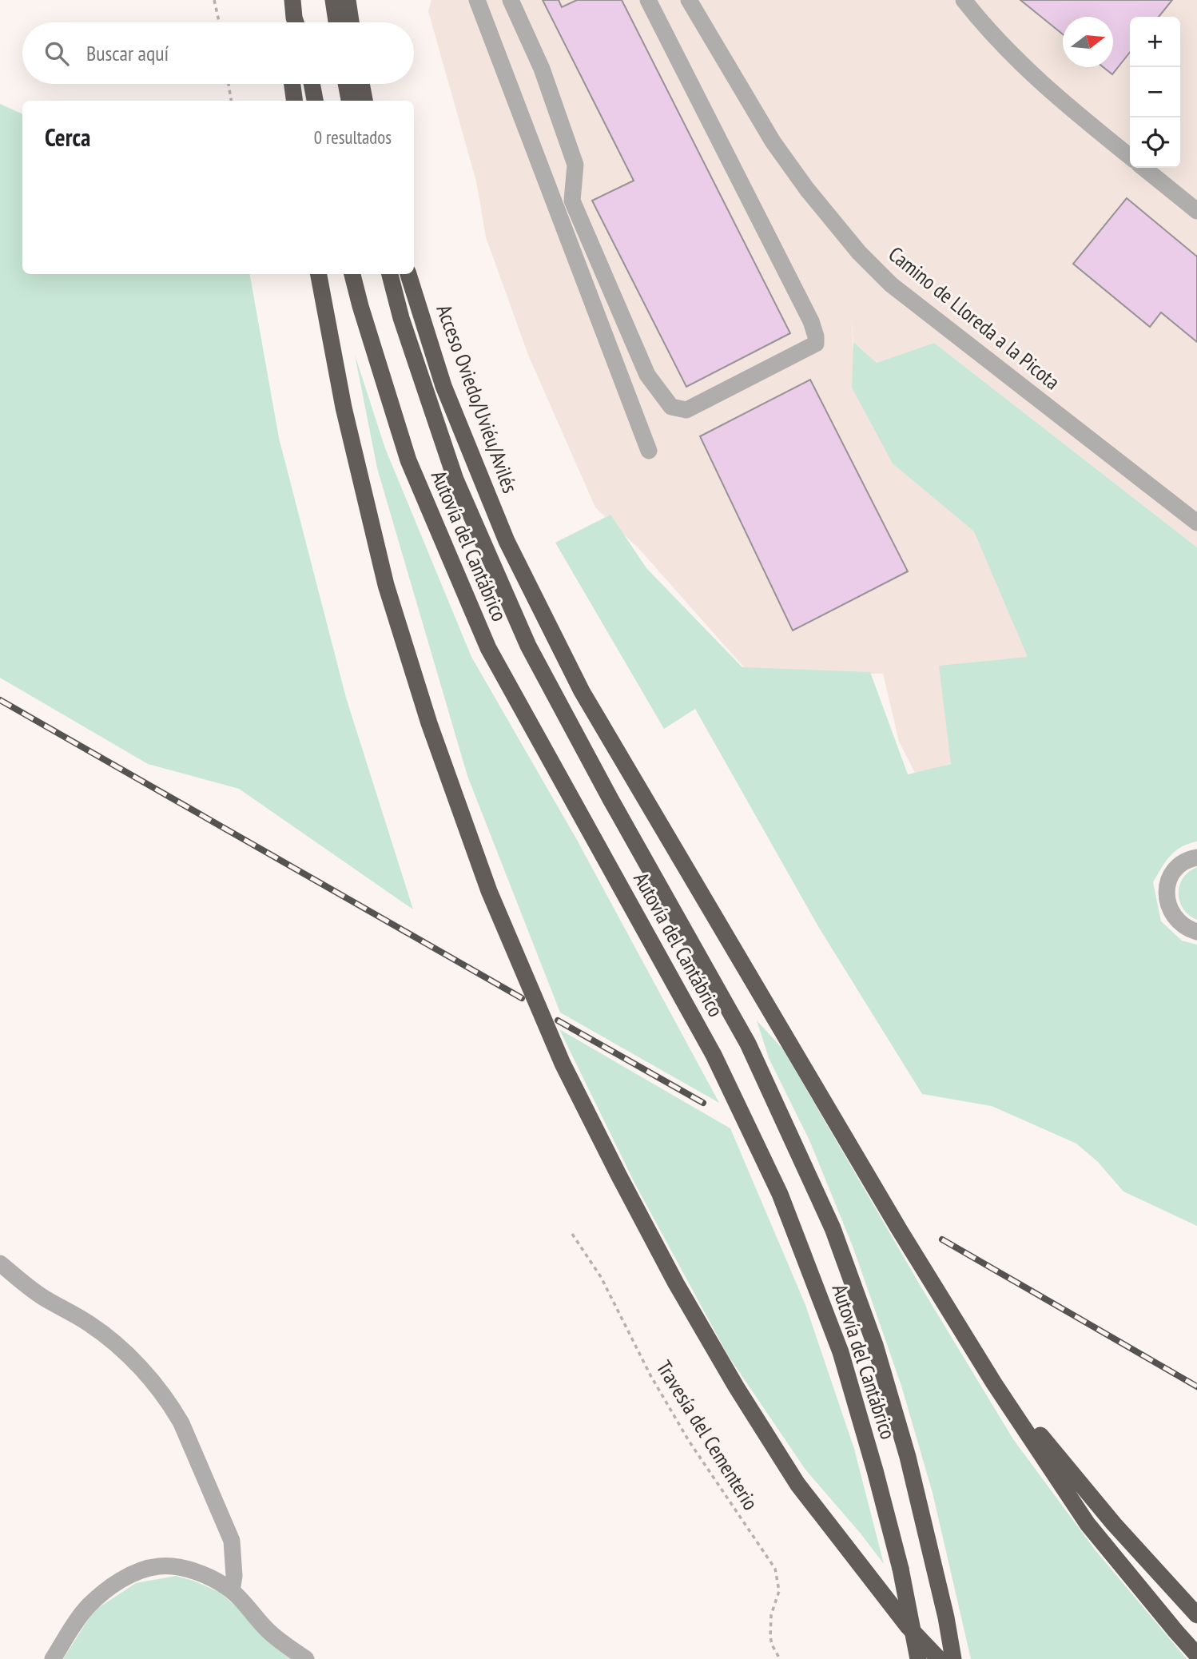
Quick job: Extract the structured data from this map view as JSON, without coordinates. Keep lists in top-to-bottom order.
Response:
{
  "streets": {
    "highway": ["Acceso Oviedo/Uviéu/Avilés", "Autovía del Cantábrico"],
    "street": ["Camino de Lloreda a la Picota"],
    "path": ["Travesía del Cementerio"]
  },
  "north": "right",
  "page": {
    "map_buttons": ["+", "−"],
    "search": "Buscar aquí",
    "heading": ["Cerca", "0 resultados"]
  }
}
